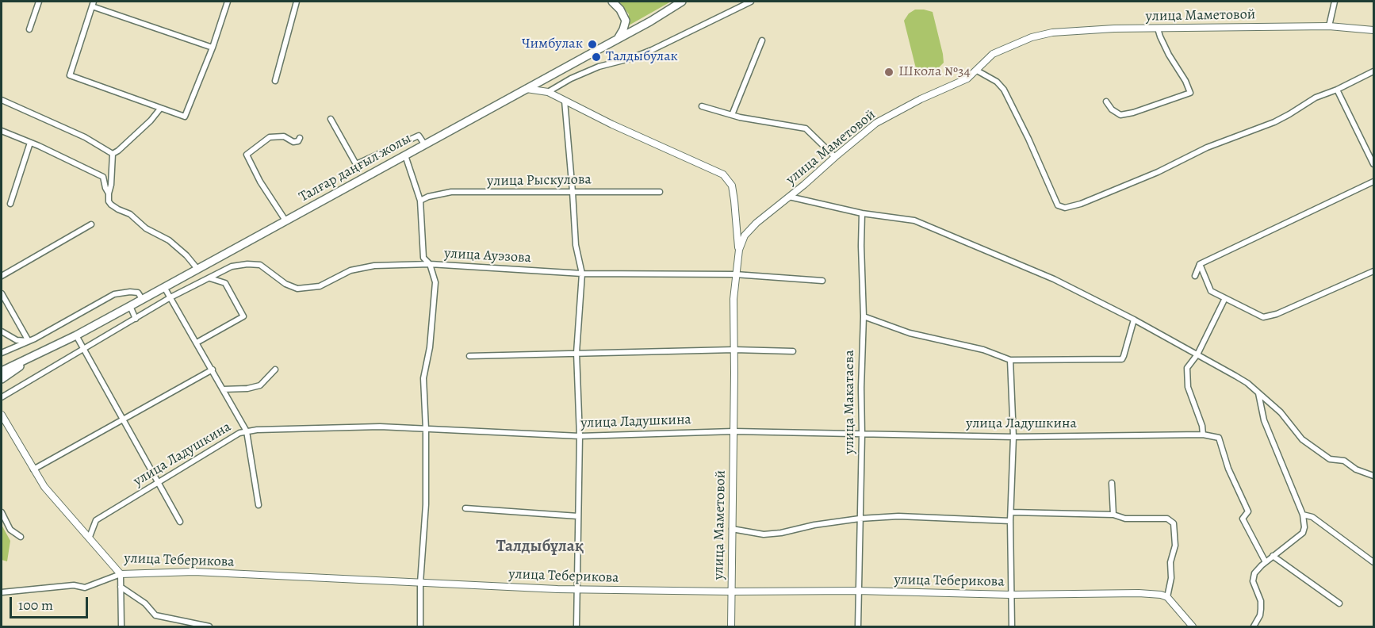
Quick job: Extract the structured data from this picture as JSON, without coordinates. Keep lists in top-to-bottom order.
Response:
{
  "streets": {
    "main road": ["Талғар даңғыл жолы"],
    "street": [
      "улица Маметовой",
      "улица Рыскулова",
      "улица Ауэзова",
      "улица Макатаева",
      "улица Ладушкина",
      "улица Теберикова"
    ]
  },
  "crossings": [
    ["улица Маметовой", "улица Ауэзова"],
    ["улица Маметовой", "улица Ладушкина"],
    ["улица Маметовой", "улица Теберикова"],
    ["улица Макатаева", "улица Ладушкина"],
    ["улица Макатаева", "улица Теберикова"],
    ["улица Ладушкина", "улица Теберикова"]
  ],
  "districts": ["Талдыбұлақ"],
  "places": ["Чимбулак", "Талдыбулак", "Школа №34"],
  "scale_bar": "100 m"
}
